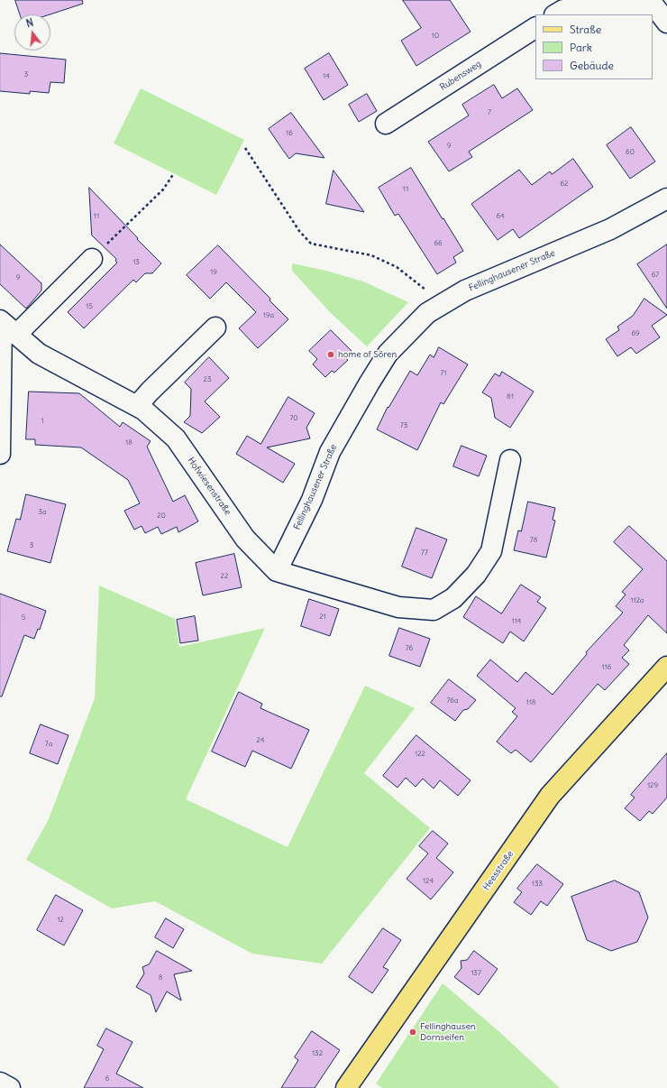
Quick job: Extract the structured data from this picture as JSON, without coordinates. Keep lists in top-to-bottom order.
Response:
{
  "streets": {
    "main road": ["Heesstraße"],
    "street": ["Rubensweg", "Fellinghausener Straße", "Hofwiesenstraße"]
  },
  "crossings": [
    ["Fellinghausener Straße", "Hofwiesenstraße"]
  ],
  "places": ["home of Sören", "Fellinghausen Dornseifen"],
  "house_numbers": [
    "10",
    "3",
    "14",
    "7",
    "16",
    "9",
    "60",
    "62",
    "11",
    "11",
    "64",
    "66",
    "13",
    "19",
    "67",
    "9",
    "15",
    "19a",
    "69",
    "71",
    "23",
    "81",
    "70",
    "1",
    "73",
    "18",
    "3a",
    "20",
    "78",
    "3",
    "77",
    "22",
    "112a",
    "21",
    "5",
    "114",
    "76",
    "116",
    "76a",
    "118",
    "24",
    "7a",
    "122",
    "129",
    "124",
    "133",
    "12",
    "137",
    "8",
    "132",
    "6"
  ],
  "legend": ["Straße", "Park", "Gebäude"],
  "north": "top"
}
